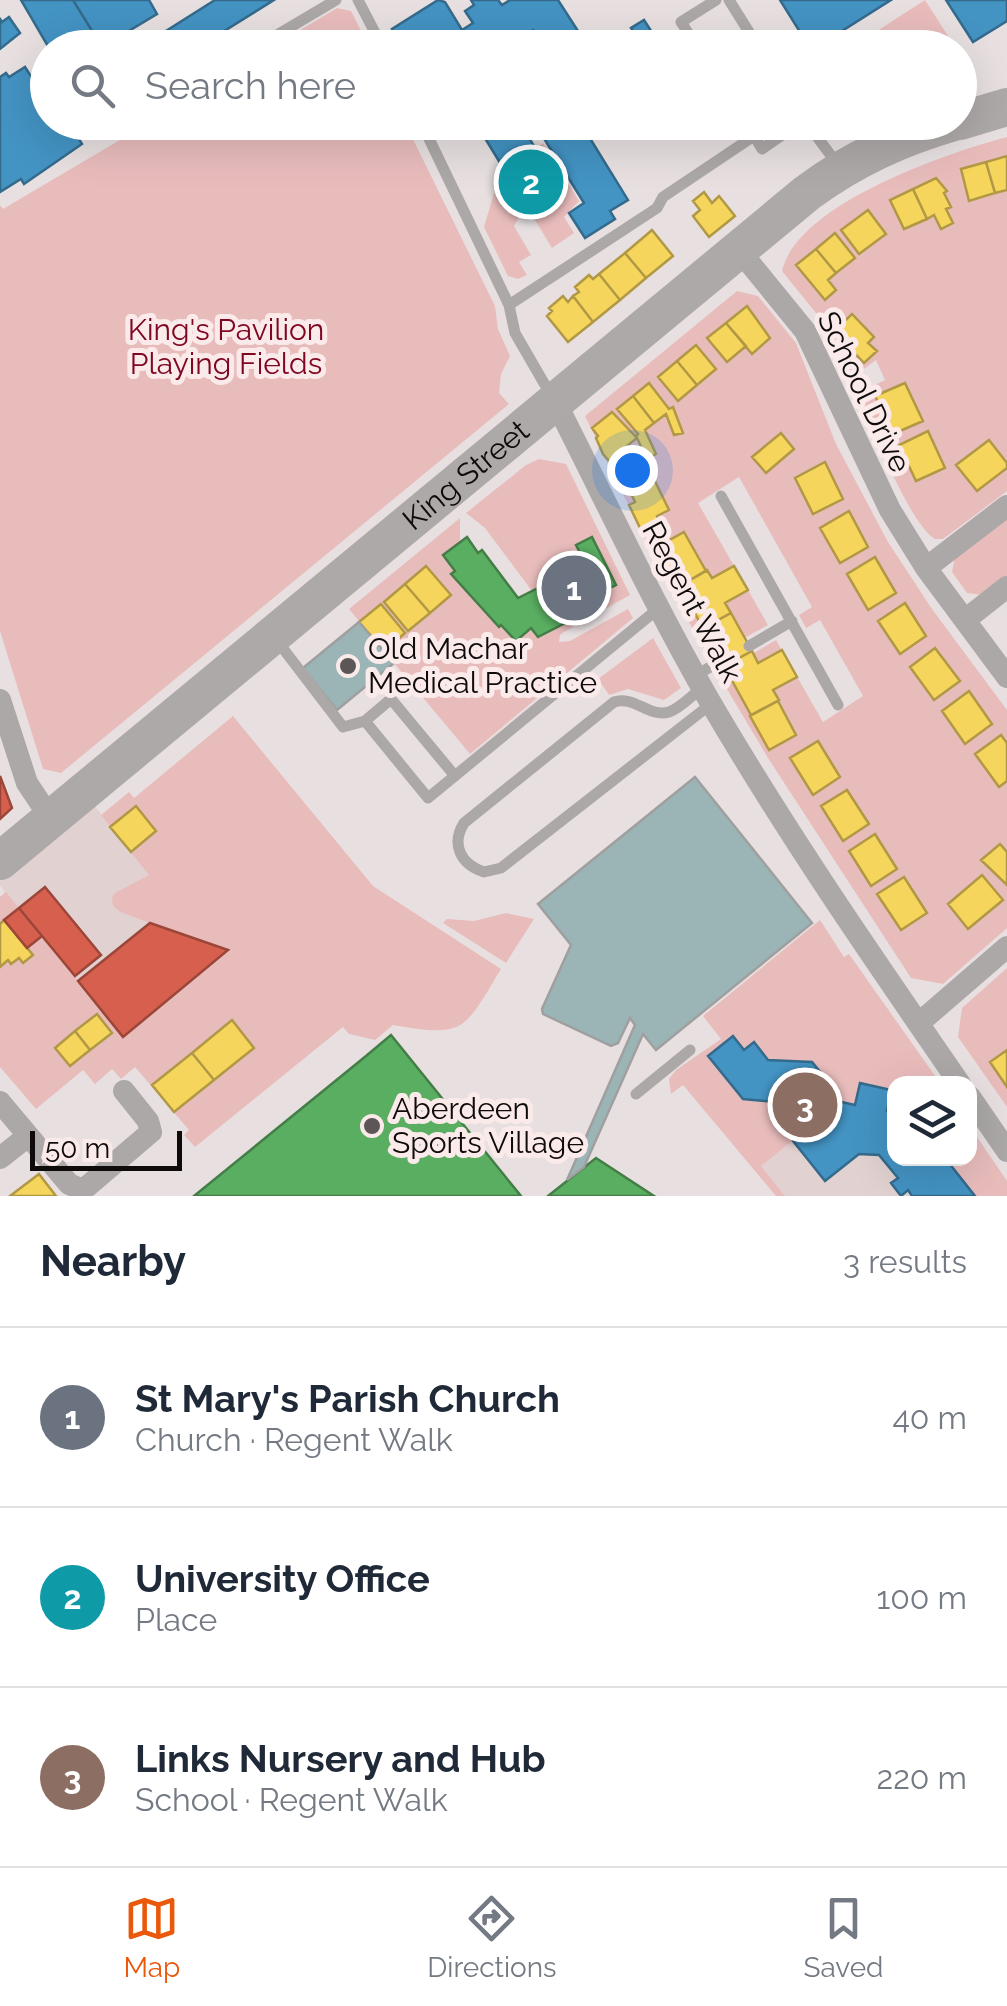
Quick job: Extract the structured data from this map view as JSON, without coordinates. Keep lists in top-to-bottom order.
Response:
{
  "streets": {
    "main road": ["King Street"],
    "street": ["School Drive", "Regent Walk"]
  },
  "crossings": [
    ["School Drive", "King Street"],
    ["King Street", "Regent Walk"]
  ],
  "parks": ["King's Pavilion Playing Fields"],
  "places": ["Old Machar Medical Practice", "Aberdeen Sports Village"],
  "scale_bar": "50 m",
  "page": {
    "search": "Search here",
    "pins": ["2", "1", "3"],
    "scale": "50 m",
    "heading": ["Nearby", "3 results"],
    "list": [
      {
        "mark": "1",
        "name": "St Mary's Parish Church",
        "note": "Church · Regent Walk",
        "value": "40 m"
      },
      {
        "mark": "2",
        "name": "University Office",
        "note": "Place",
        "value": "100 m"
      },
      {
        "mark": "3",
        "name": "Links Nursery and Hub",
        "note": "School · Regent Walk",
        "value": "220 m"
      }
    ],
    "nav": ["Map", "Directions", "Saved"]
  }
}
